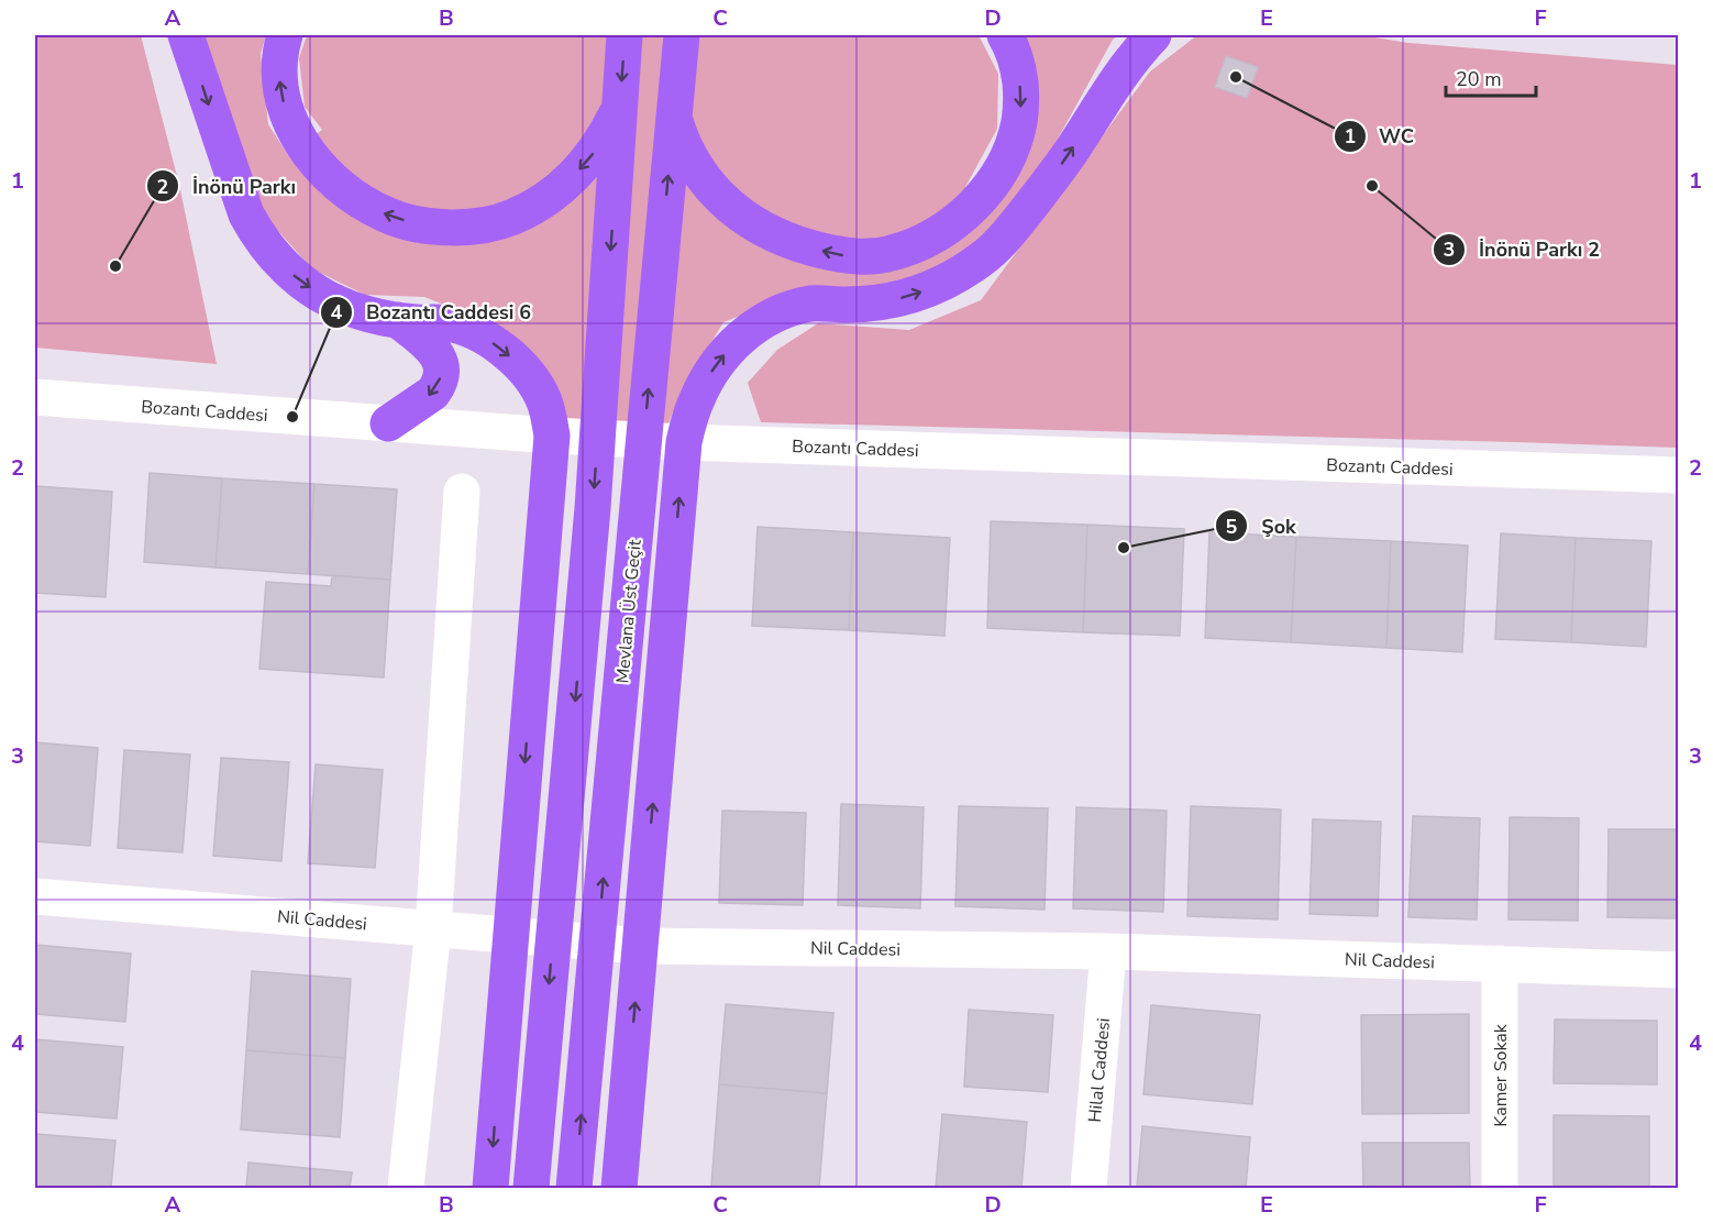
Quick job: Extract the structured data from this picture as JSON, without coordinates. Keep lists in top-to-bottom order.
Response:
{
  "streets": {
    "highway": ["Mevlana Üst Geçit"],
    "street": [
      "Bozantı Caddesi",
      "Nil Caddesi",
      "Hilal Caddesi",
      "Kamer Sokak"
    ]
  },
  "crossings": [
    ["Nil Caddesi", "Hilal Caddesi"],
    ["Nil Caddesi", "Kamer Sokak"]
  ],
  "places": [
    "WC",
    "İnönü Parkı 2",
    "İnönü Parkı",
    "Bozantı Caddesi 6",
    "Şok"
  ],
  "scale_bar": "20 m",
  "grid": {
    "columns": [
      "A",
      "B",
      "C",
      "D",
      "E",
      "F"
    ],
    "rows": [
      "1",
      "2",
      "3",
      "4"
    ]
  }
}
